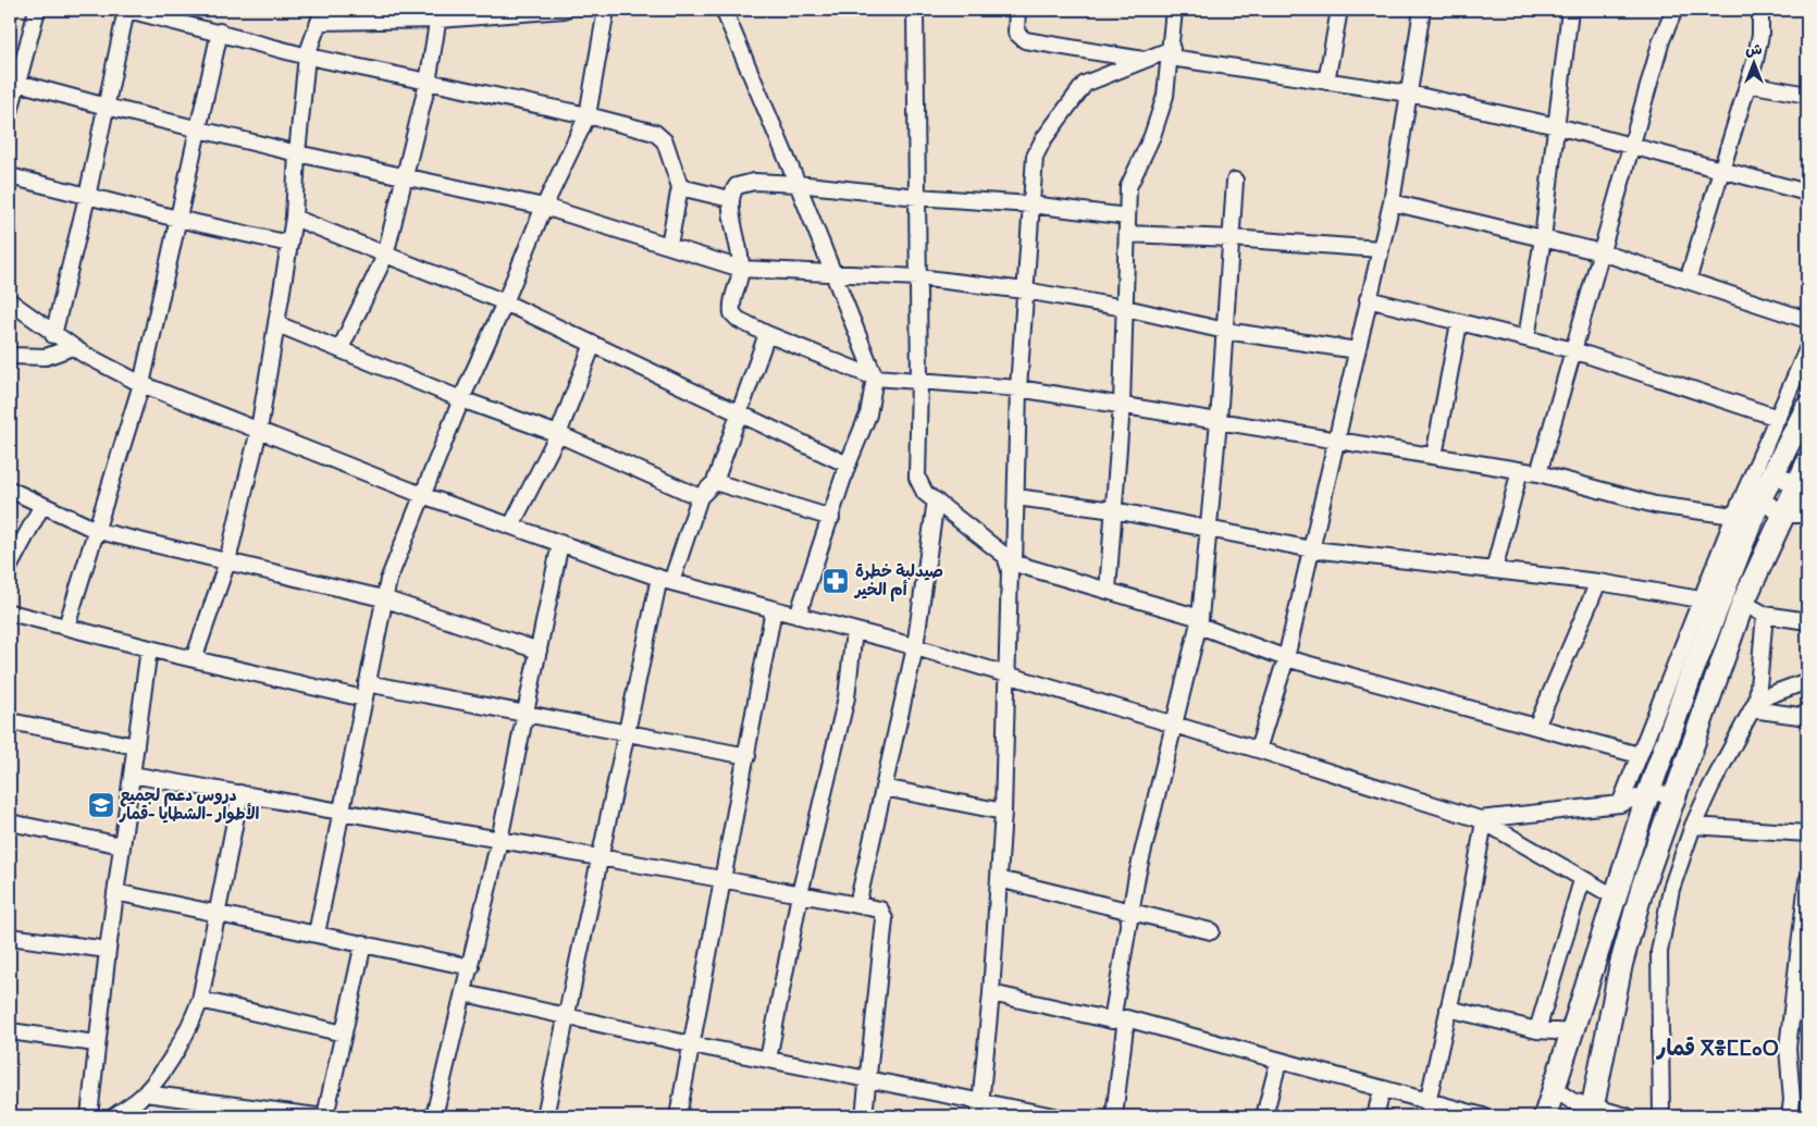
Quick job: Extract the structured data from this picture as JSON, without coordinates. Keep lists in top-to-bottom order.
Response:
{
  "districts": ["قمار ⴳⴻⵎⵎⴰⵔ"],
  "places": {
    "pharmacy": ["صيدلية خطرة أم الخير"],
    "school or university": ["دروس دعم لجميع الأطوار -الشطايا -قمار"]
  },
  "north": "top"
}
